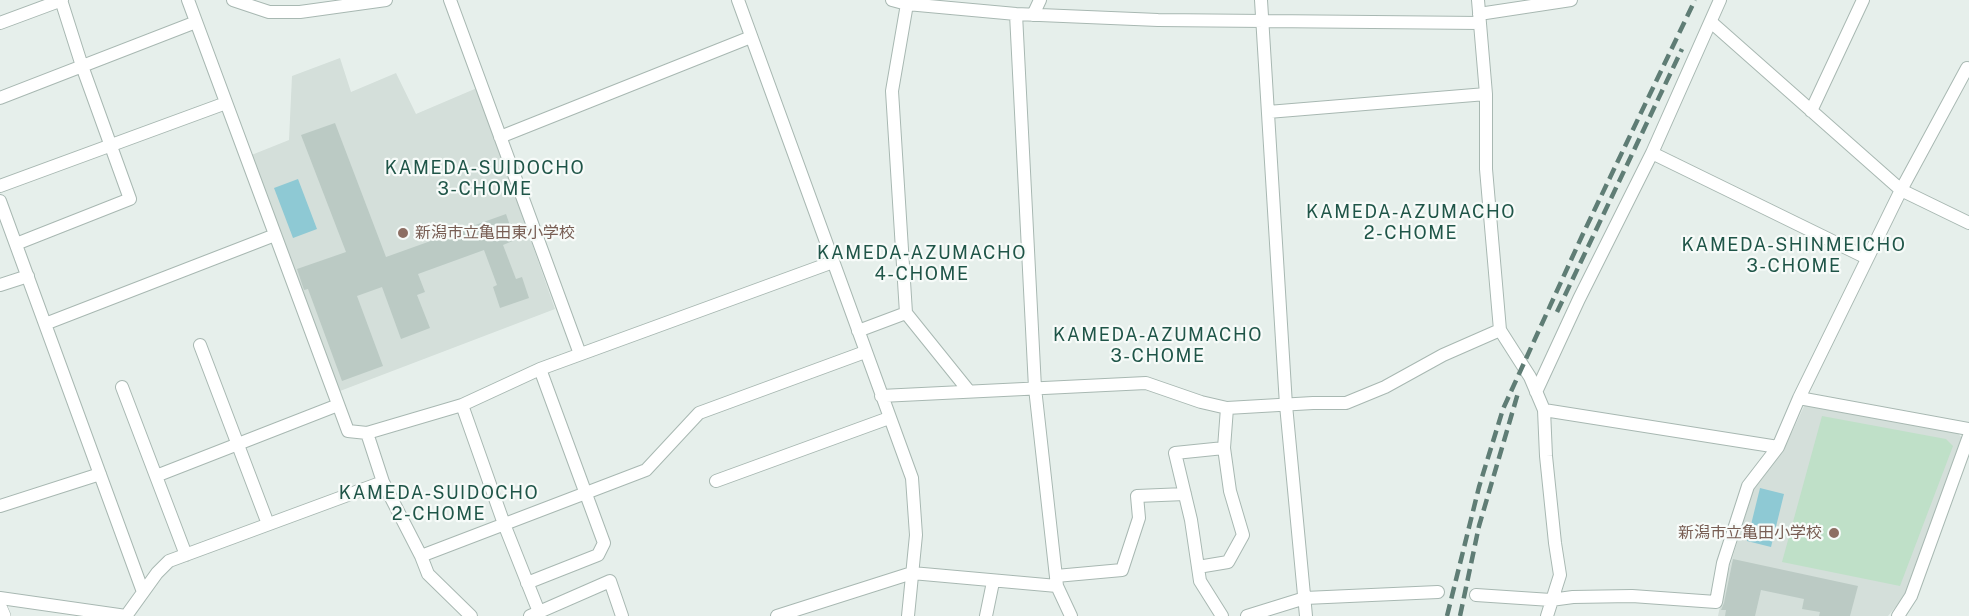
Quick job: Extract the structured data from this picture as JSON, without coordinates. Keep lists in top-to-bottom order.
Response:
{
  "districts": [
    "KAMEDA-SUIDOCHO 3-CHOME",
    "KAMEDA-AZUMACHO 2-CHOME",
    "KAMEDA-SHINMEICHO 3-CHOME",
    "KAMEDA-AZUMACHO 4-CHOME",
    "KAMEDA-AZUMACHO 3-CHOME",
    "KAMEDA-SUIDOCHO 2-CHOME"
  ],
  "places": ["新潟市立亀田東小学校", "新潟市立亀田小学校"]
}
